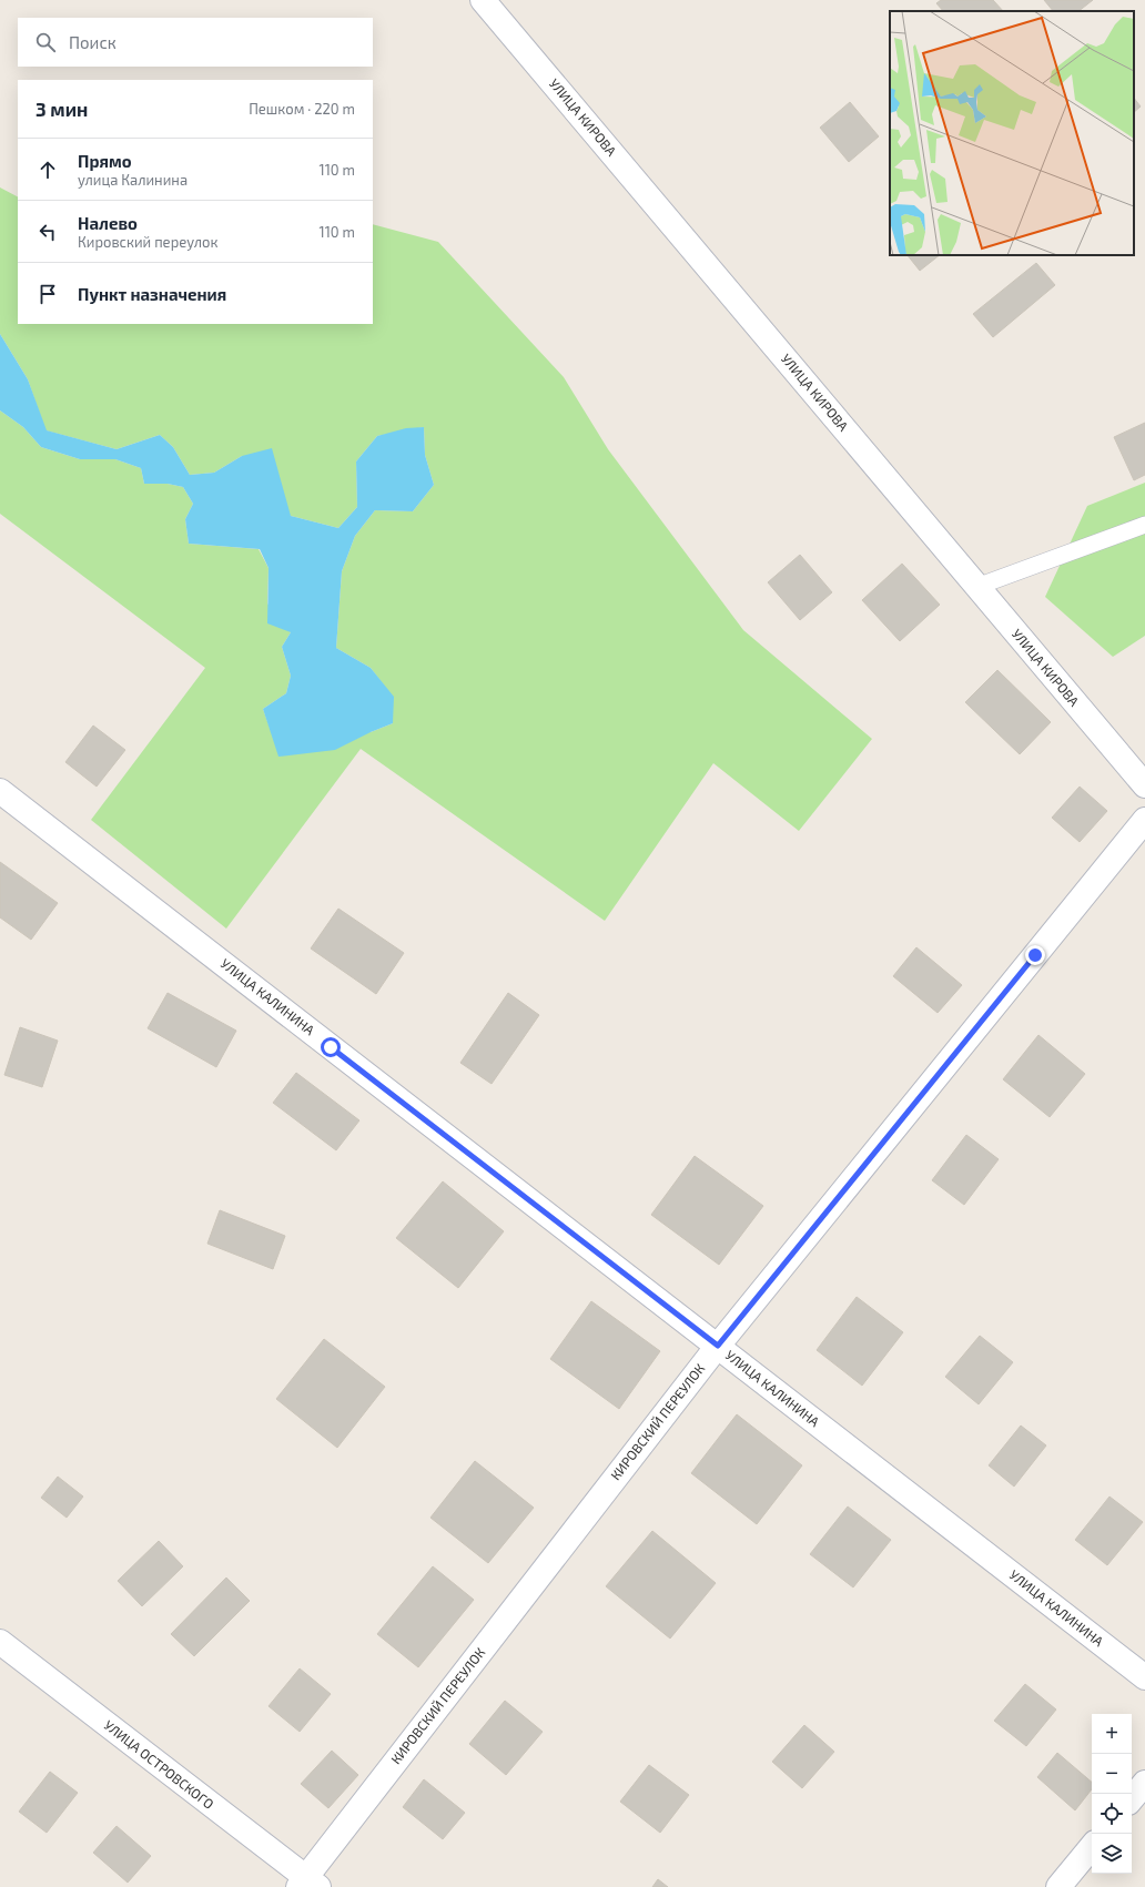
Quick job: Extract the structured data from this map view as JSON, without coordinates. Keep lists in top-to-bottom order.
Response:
{
  "streets": {
    "street": [
      "УЛИЦА КИРОВА",
      "УЛИЦА КАЛИНИНА",
      "КИРОВСКИЙ ПЕРЕУЛОК",
      "УЛИЦА ОСТРОВСКОГО"
    ]
  },
  "crossings": [
    ["УЛИЦА КАЛИНИНА", "КИРОВСКИЙ ПЕРЕУЛОК"],
    ["КИРОВСКИЙ ПЕРЕУЛОК", "УЛИЦА ОСТРОВСКОГО"]
  ],
  "page": {
    "search": "Поиск",
    "heading": ["3 мин", "Пешком · 220 m"],
    "list": [
      ["Прямо", "улица Калинина", "110 m"],
      ["Налево", "Кировский переулок", "110 m"],
      "Пункт назначения"
    ],
    "map_buttons": ["+", "−"]
  }
}
